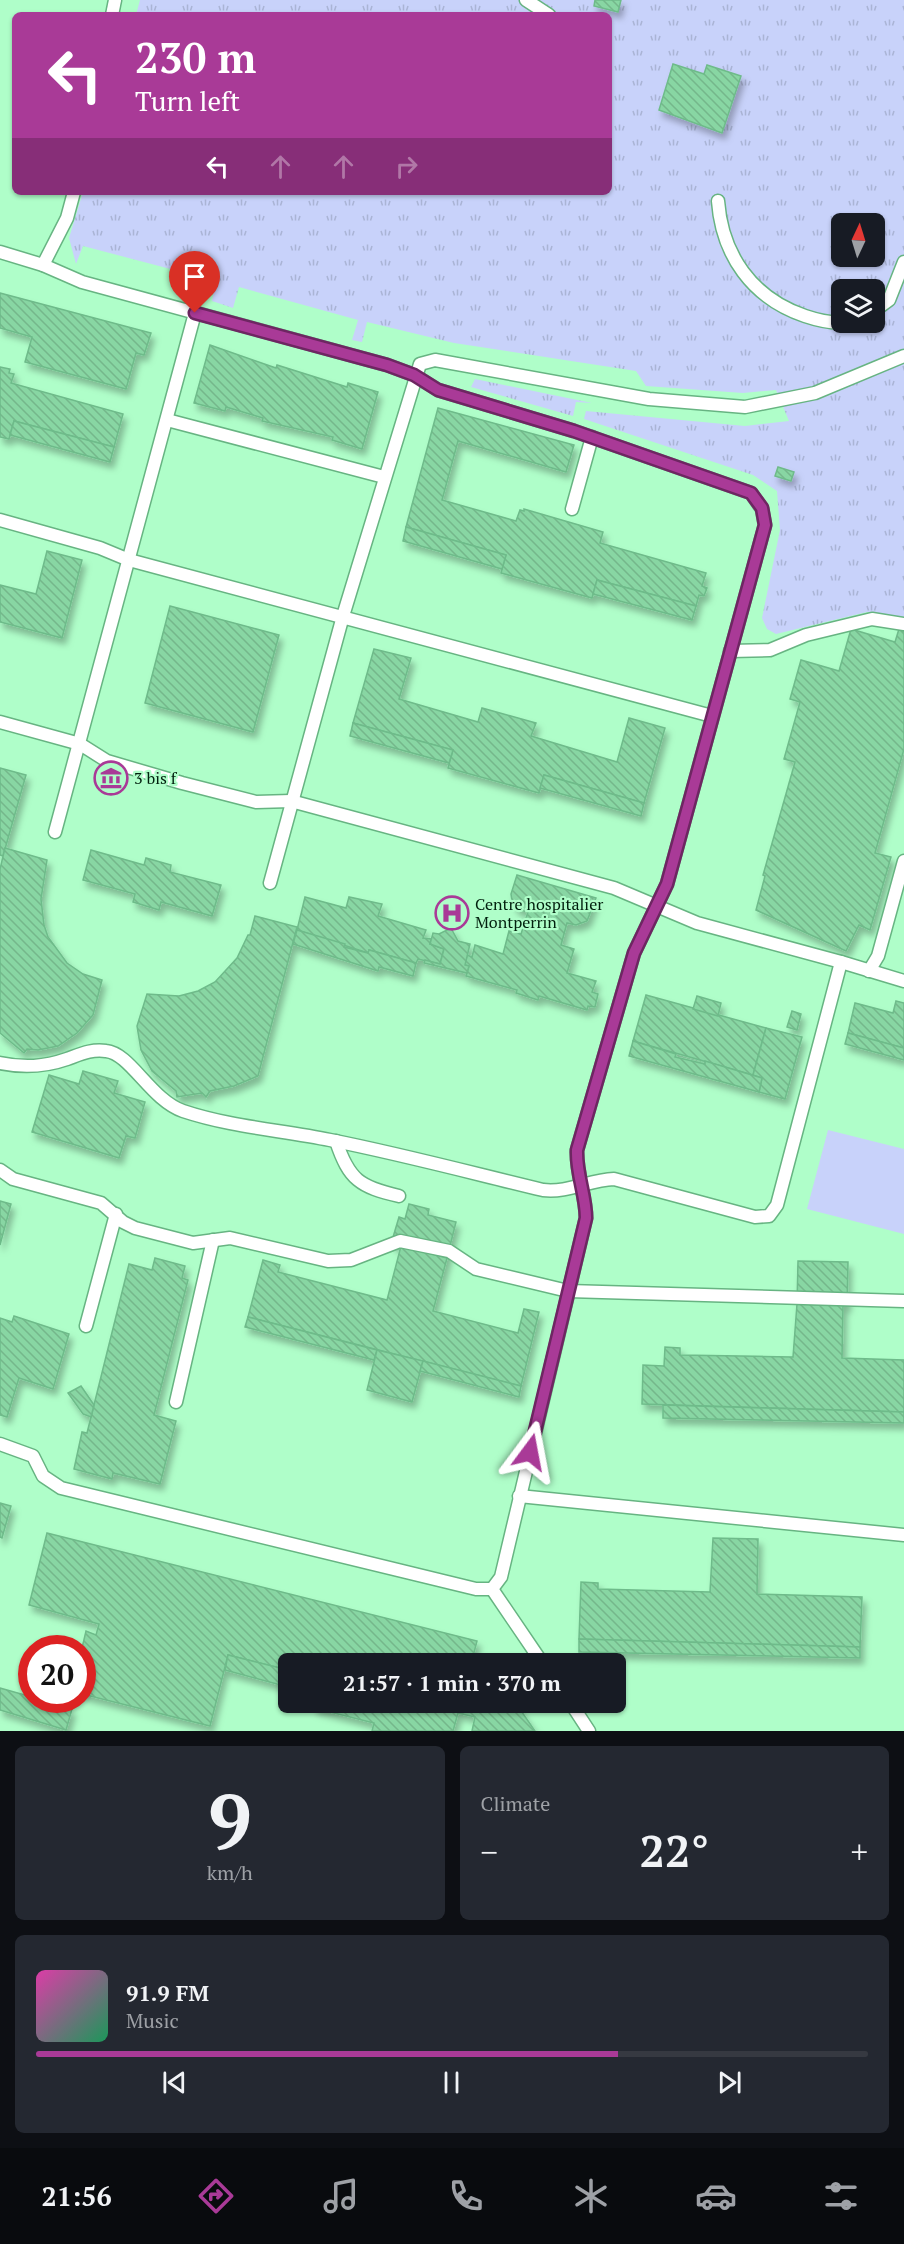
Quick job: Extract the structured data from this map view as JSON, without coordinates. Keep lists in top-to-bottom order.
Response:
{
  "places": {
    "museum": ["3 bis f"],
    "hospital": ["Centre hospitalier Montperrin"]
  },
  "north": "top",
  "page": {
    "turn": ["230 m", "Turn left"],
    "limit": "20",
    "trip": "21:57 · 1 min · 370 m",
    "tile": [
      ["9", "km/h"],
      "Climate"
    ],
    "heat": ["−", "22°", "+"],
    "song": ["91.9 FM", "Music"],
    "tabs": "21:56"
  }
}
